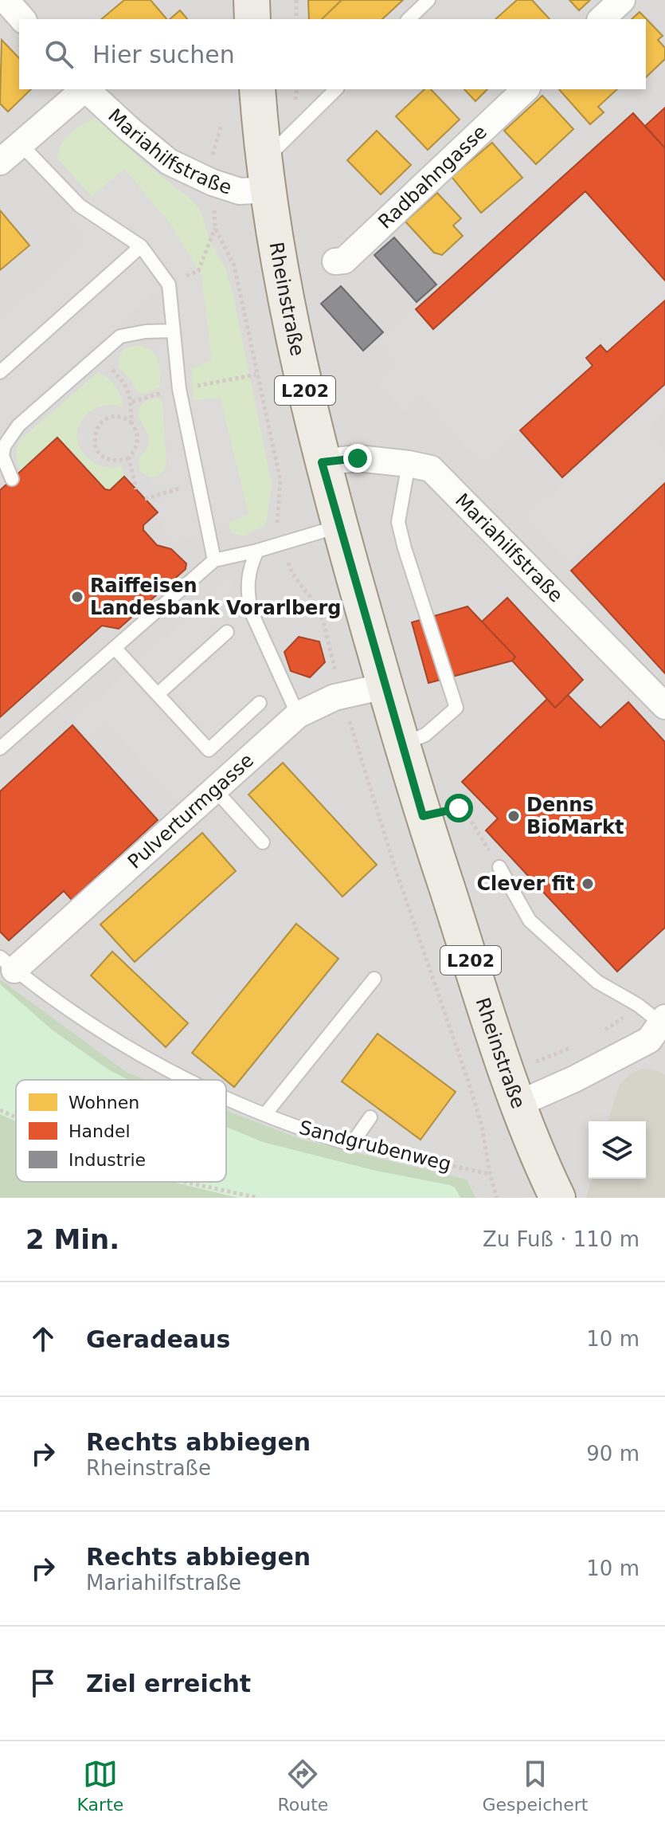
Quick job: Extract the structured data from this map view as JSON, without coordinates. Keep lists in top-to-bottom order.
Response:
{
  "streets": {
    "main road": ["Rheinstraße", "L202"],
    "street": ["Mariahilfstraße", "Radbahngasse", "Pulverturmgasse"],
    "lane": ["Sandgrubenweg"]
  },
  "crossings": [
    ["Mariahilfstraße", "Rheinstraße"],
    ["Rheinstraße", "Pulverturmgasse"],
    ["Pulverturmgasse", "Sandgrubenweg"]
  ],
  "places": ["Raiffeisen Landesbank Vorarlberg", "Denns BioMarkt", "Clever fit"],
  "legend": ["Wohnen", "Handel", "Industrie"],
  "page": {
    "search": "Hier suchen",
    "heading": ["2 Min.", "Zu Fuß · 110 m"],
    "list": [
      ["Geradeaus", "10 m"],
      ["Rechts abbiegen", "Rheinstraße", "90 m"],
      ["Rechts abbiegen", "Mariahilfstraße", "10 m"],
      "Ziel erreicht"
    ],
    "nav": ["Karte", "Route", "Gespeichert"]
  }
}
